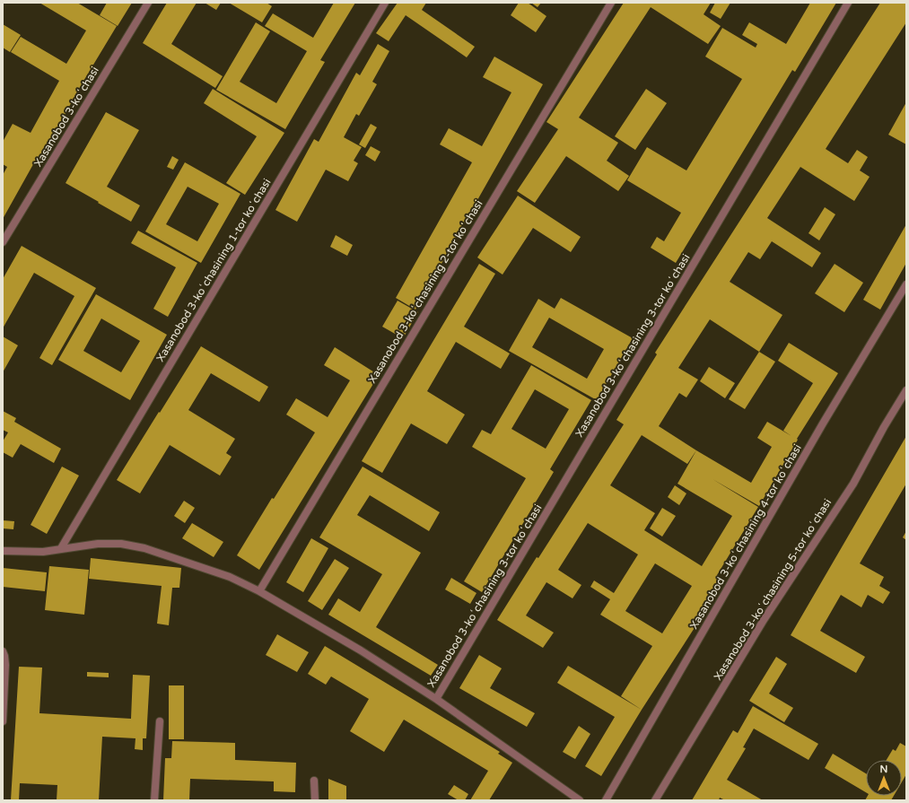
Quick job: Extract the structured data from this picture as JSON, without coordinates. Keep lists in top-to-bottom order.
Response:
{
  "streets": {
    "street": [
      "Xasanobod 3-koʻchasi",
      "Xasanobod 3-koʻchasining 1-tor koʻchasi",
      "Xasanobod 3-koʻchasining 2-tor koʻchasi",
      "Xasanobod 3-koʻchasining 3-tor koʻchasi",
      "Xasanobod 3-koʻchasining 4-tor koʻchasi",
      "Xasanobod 3-koʻchasining 5-tor koʻchasi"
    ]
  },
  "north": "top"
}
